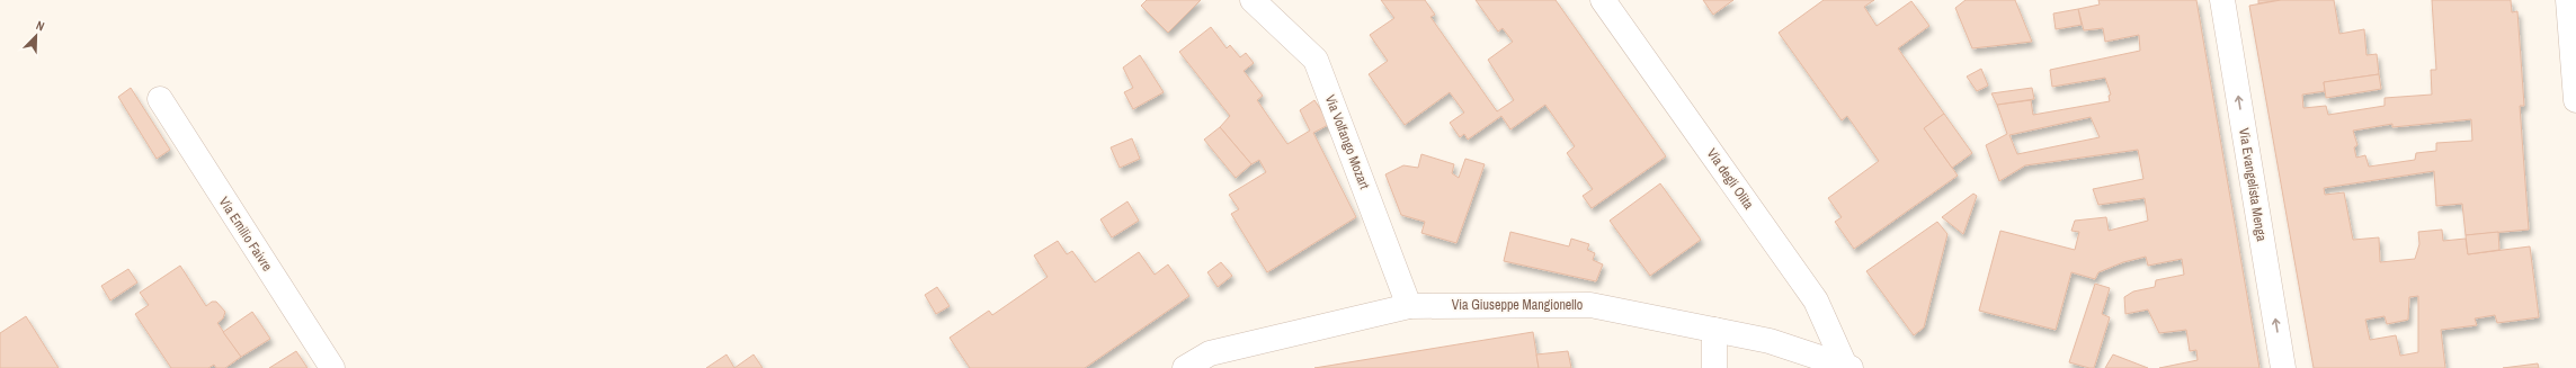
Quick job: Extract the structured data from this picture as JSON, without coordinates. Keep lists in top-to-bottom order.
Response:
{
  "streets": {
    "street": [
      "Via Volfango Mozart",
      "Via degli Olita",
      "Via Evangelista Menga",
      "Via Emilio Faivre",
      "Via Giuseppe Mangionello"
    ]
  },
  "crossings": [
    ["Via Volfango Mozart", "Via Giuseppe Mangionello"],
    ["Via degli Olita", "Via Giuseppe Mangionello"]
  ],
  "one_way": ["Via Evangelista Menga"],
  "north": "top right"
}
